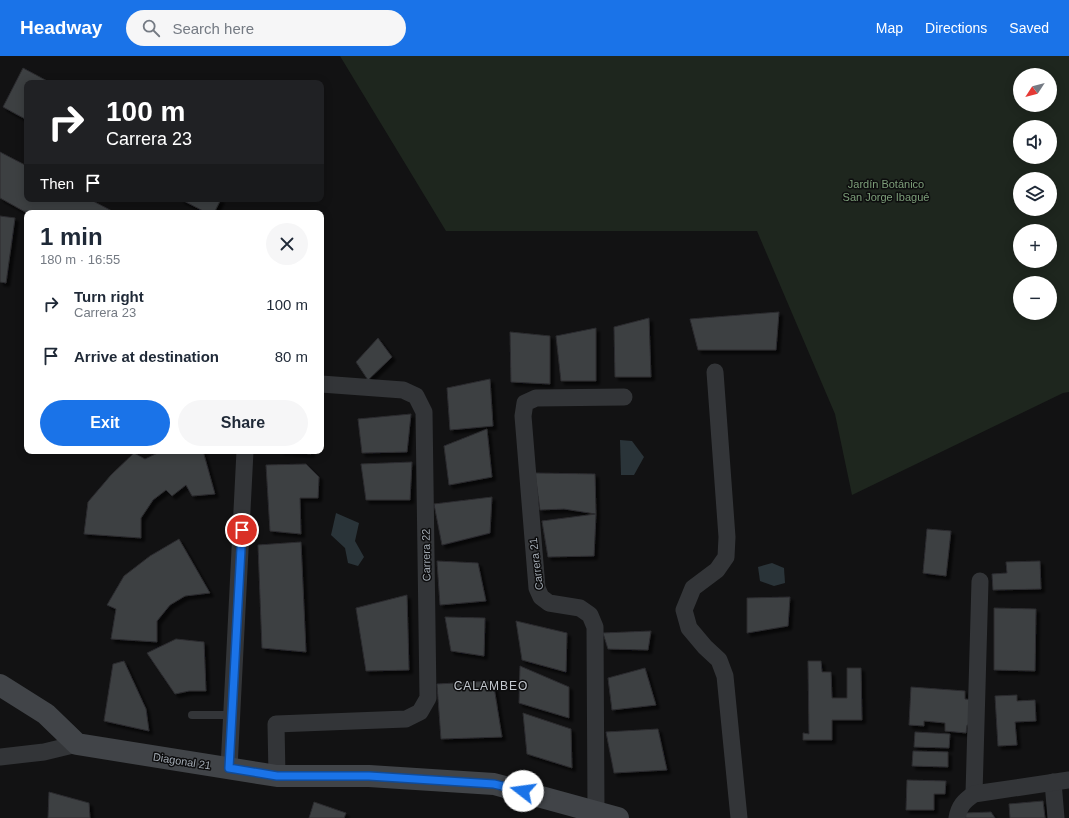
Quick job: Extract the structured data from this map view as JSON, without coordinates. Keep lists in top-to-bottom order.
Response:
{
  "streets": {
    "street": ["Carrera 22", "Carrera 21", "Diagonal 21"]
  },
  "crossings": [
    ["Carrera 22", "Diagonal 21"],
    ["Carrera 21", "Diagonal 21"]
  ],
  "districts": ["CALAMBEO"],
  "parks": ["Jardín Botánico San Jorge Ibagué"],
  "north": "bottom left",
  "page": {
    "header": "Headway",
    "search": "Search here",
    "nav": ["Map", "Directions", "Saved"],
    "map_buttons": ["+", "−"],
    "turn": ["100 m", "Carrera 23"],
    "then": "Then",
    "heading": ["1 min", "180 m · 16:55"],
    "list": [
      {
        "name": "Turn right",
        "note": "Carrera 23",
        "value": "100 m"
      },
      {
        "name": "Arrive at destination",
        "value": "80 m"
      }
    ],
    "buttons": ["Exit", "Share"]
  }
}
